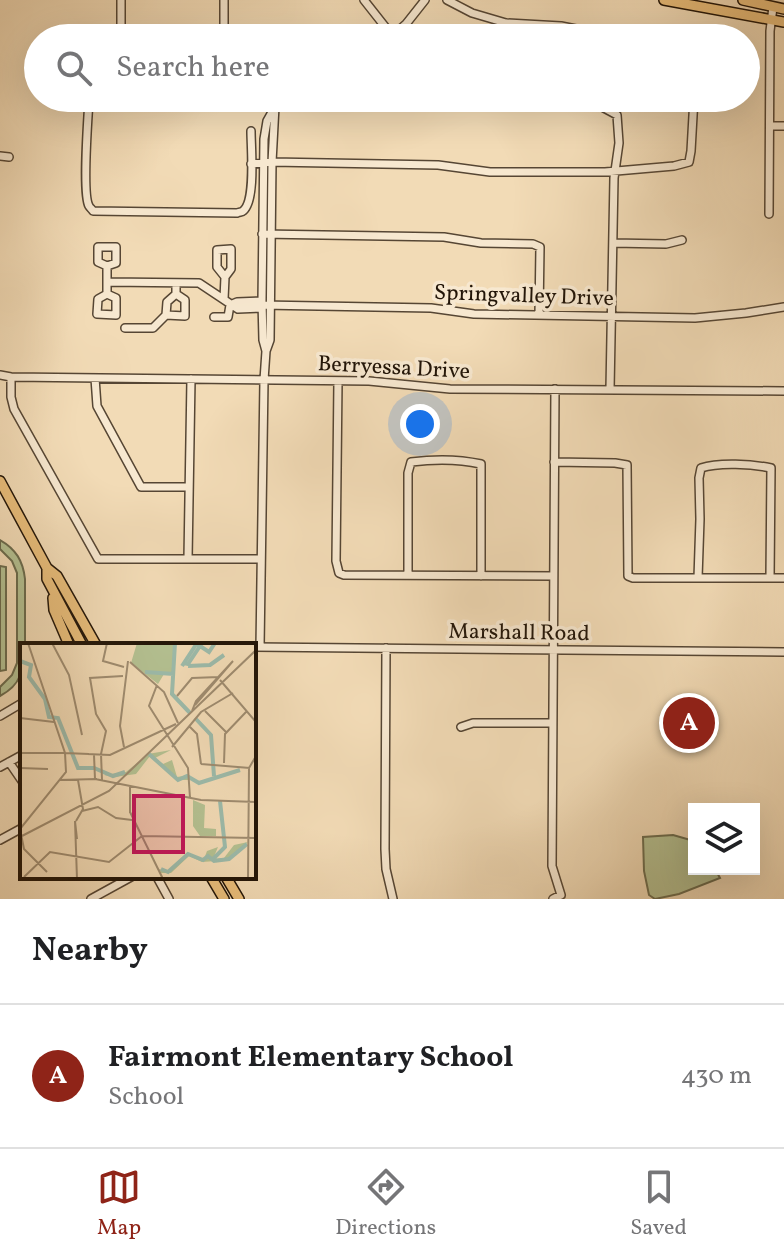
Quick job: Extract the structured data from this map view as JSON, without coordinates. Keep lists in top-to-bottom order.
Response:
{
  "streets": {
    "street": ["Springvalley Drive", "Berryessa Drive", "Marshall Road"]
  },
  "page": {
    "search": "Search here",
    "pins": "A",
    "heading": "Nearby",
    "list": [
      {
        "mark": "A",
        "name": "Fairmont Elementary School",
        "note": "School",
        "value": "430 m"
      }
    ],
    "nav": ["Map", "Directions", "Saved"]
  }
}
